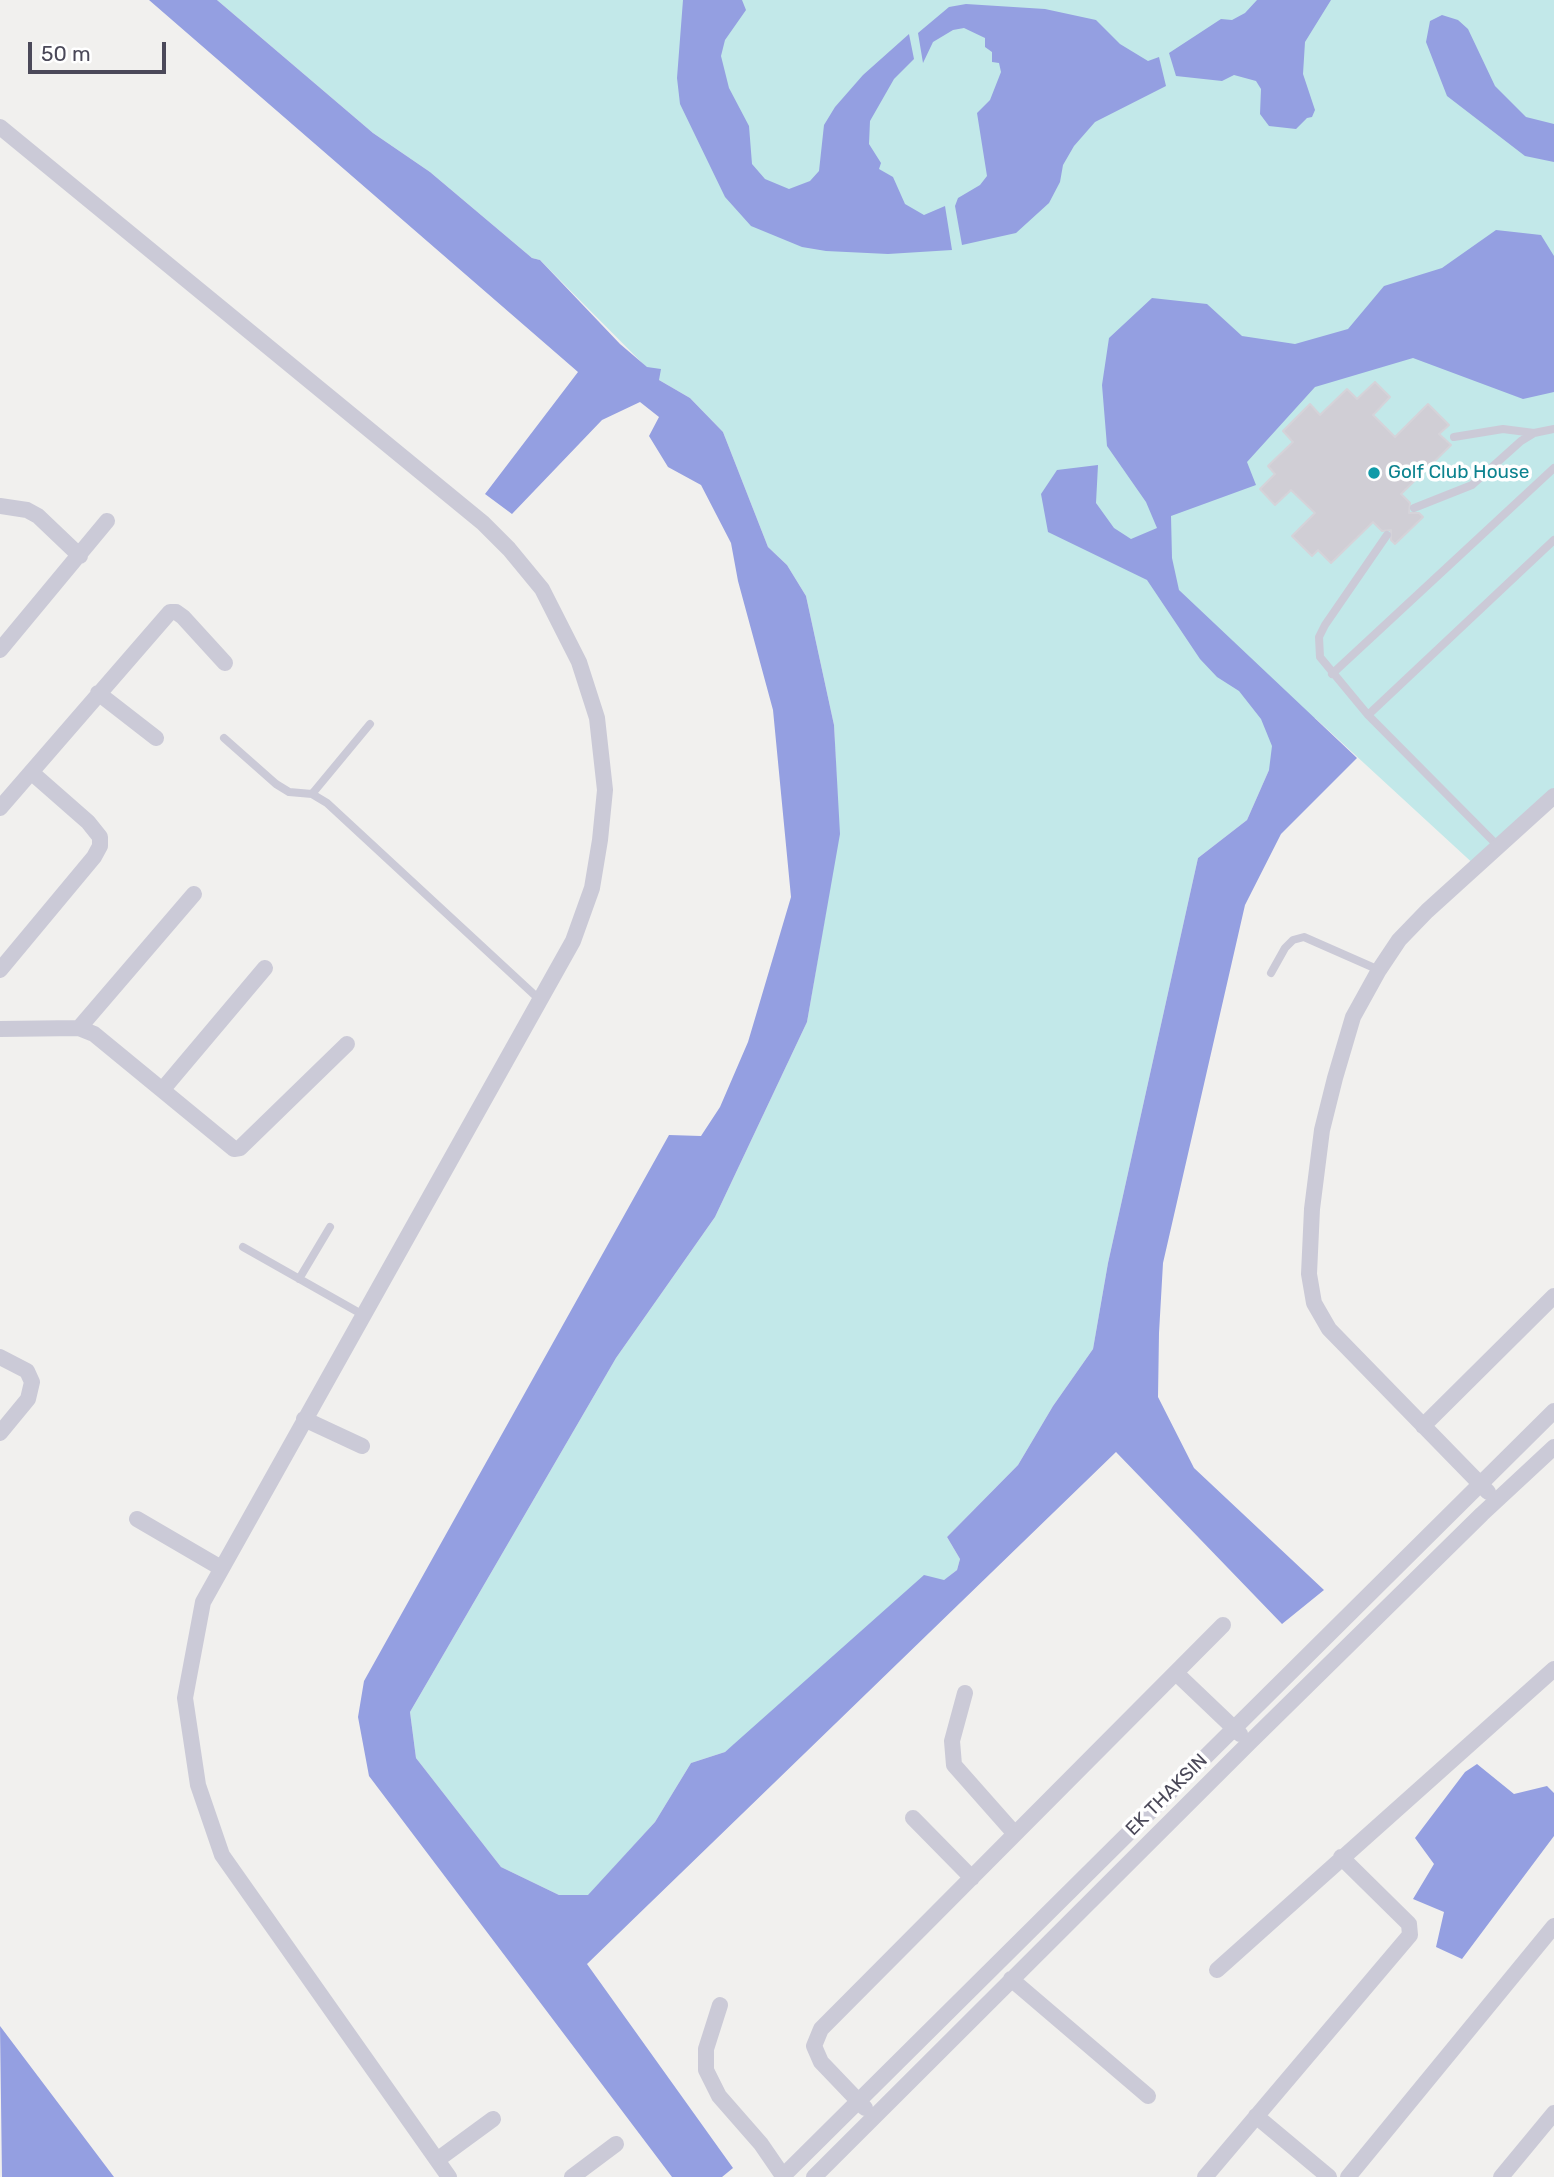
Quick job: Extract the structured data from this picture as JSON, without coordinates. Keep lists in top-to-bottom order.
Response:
{
  "streets": {
    "street": ["EK THAKSIN"]
  },
  "places": ["Golf Club House"],
  "scale_bar": "50 m"
}
